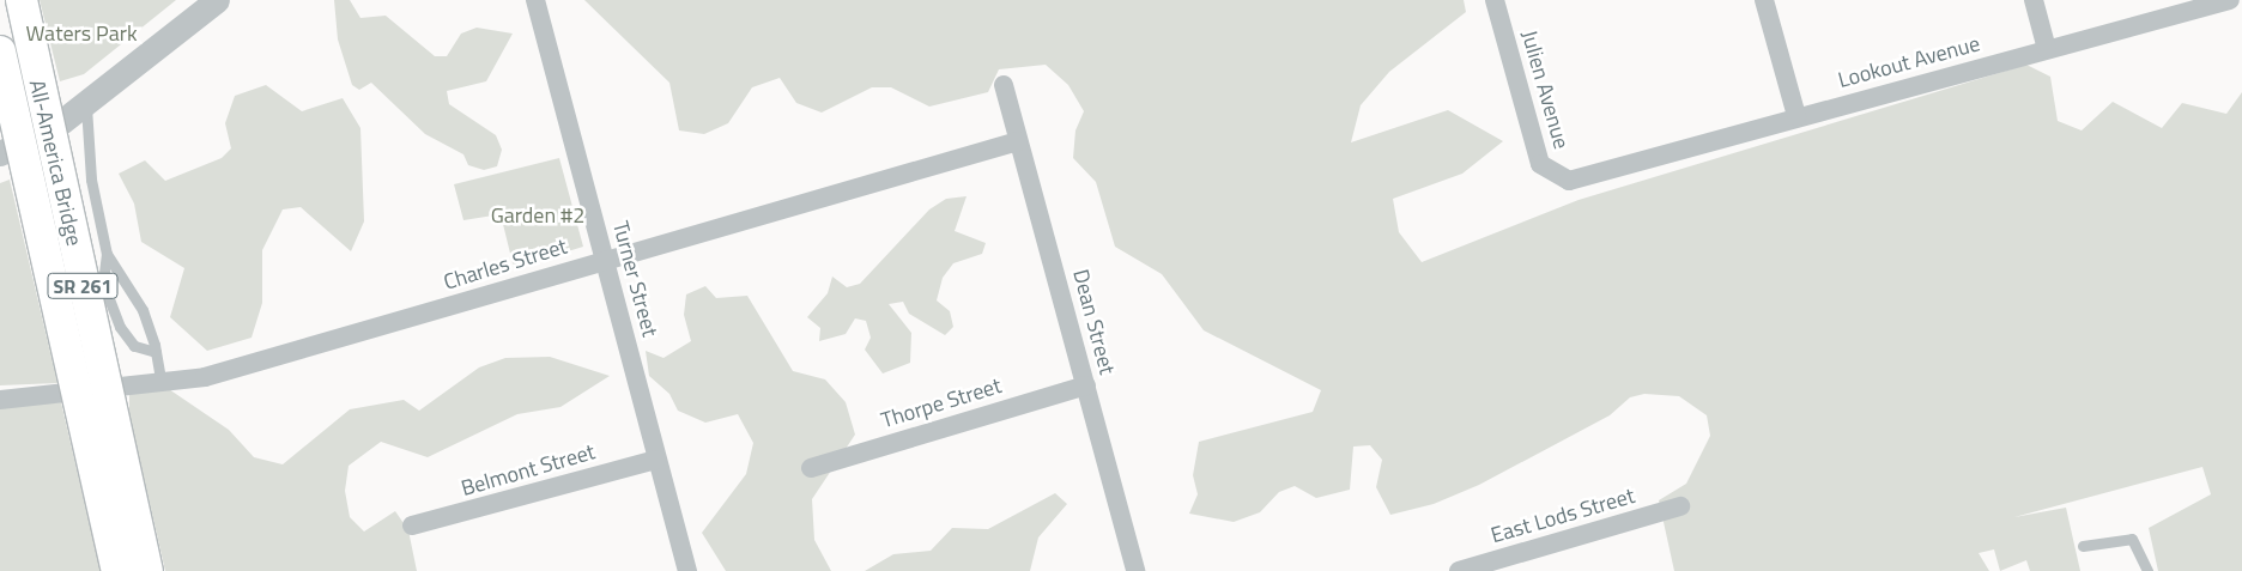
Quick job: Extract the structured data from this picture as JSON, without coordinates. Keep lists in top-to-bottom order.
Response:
{
  "streets": {
    "main road": ["All-America Bridge", "SR 261"],
    "street": [
      "Lookout Avenue",
      "Julien Avenue",
      "Charles Street",
      "Turner Street",
      "Dean Street",
      "Thorpe Street",
      "Belmont Street",
      "East Lods Street"
    ]
  },
  "crossings": [
    ["Lookout Avenue", "Julien Avenue"],
    ["Charles Street", "Turner Street"],
    ["Charles Street", "Dean Street"],
    ["Turner Street", "Belmont Street"],
    ["Dean Street", "Thorpe Street"]
  ],
  "parks": ["Waters Park", "Garden #2"]
}
